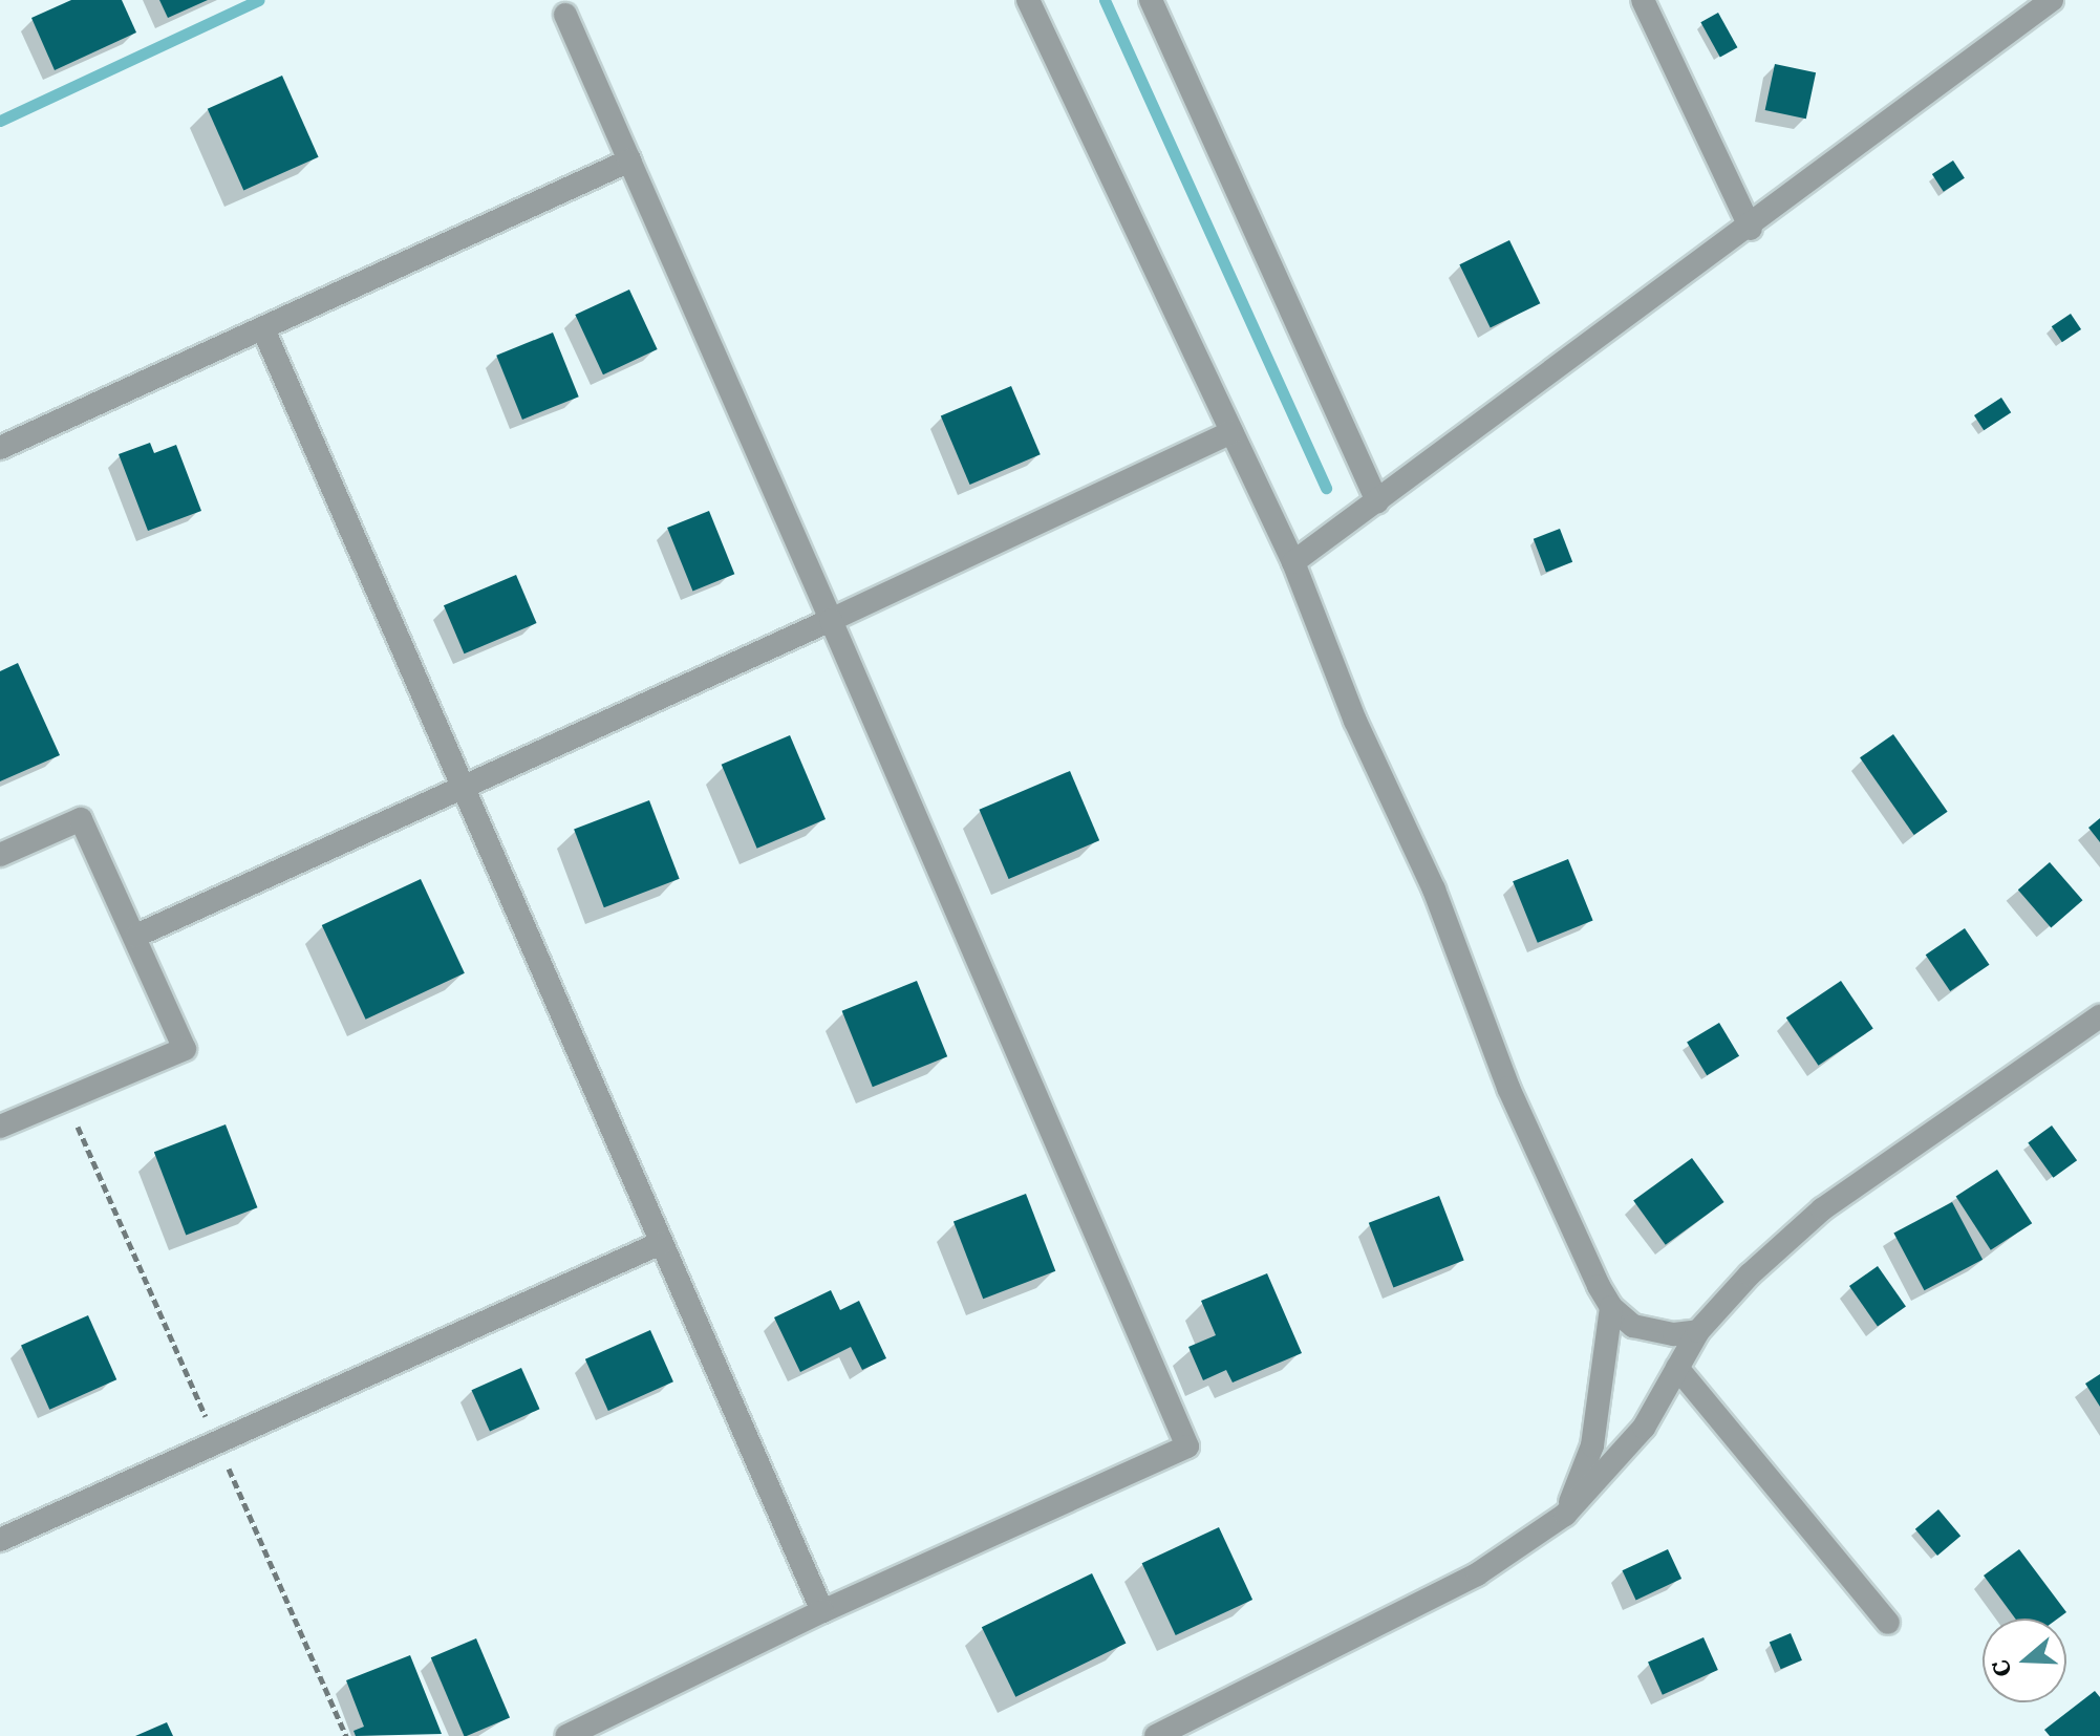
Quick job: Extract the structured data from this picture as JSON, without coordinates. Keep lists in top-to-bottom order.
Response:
{
  "north": "left"
}
